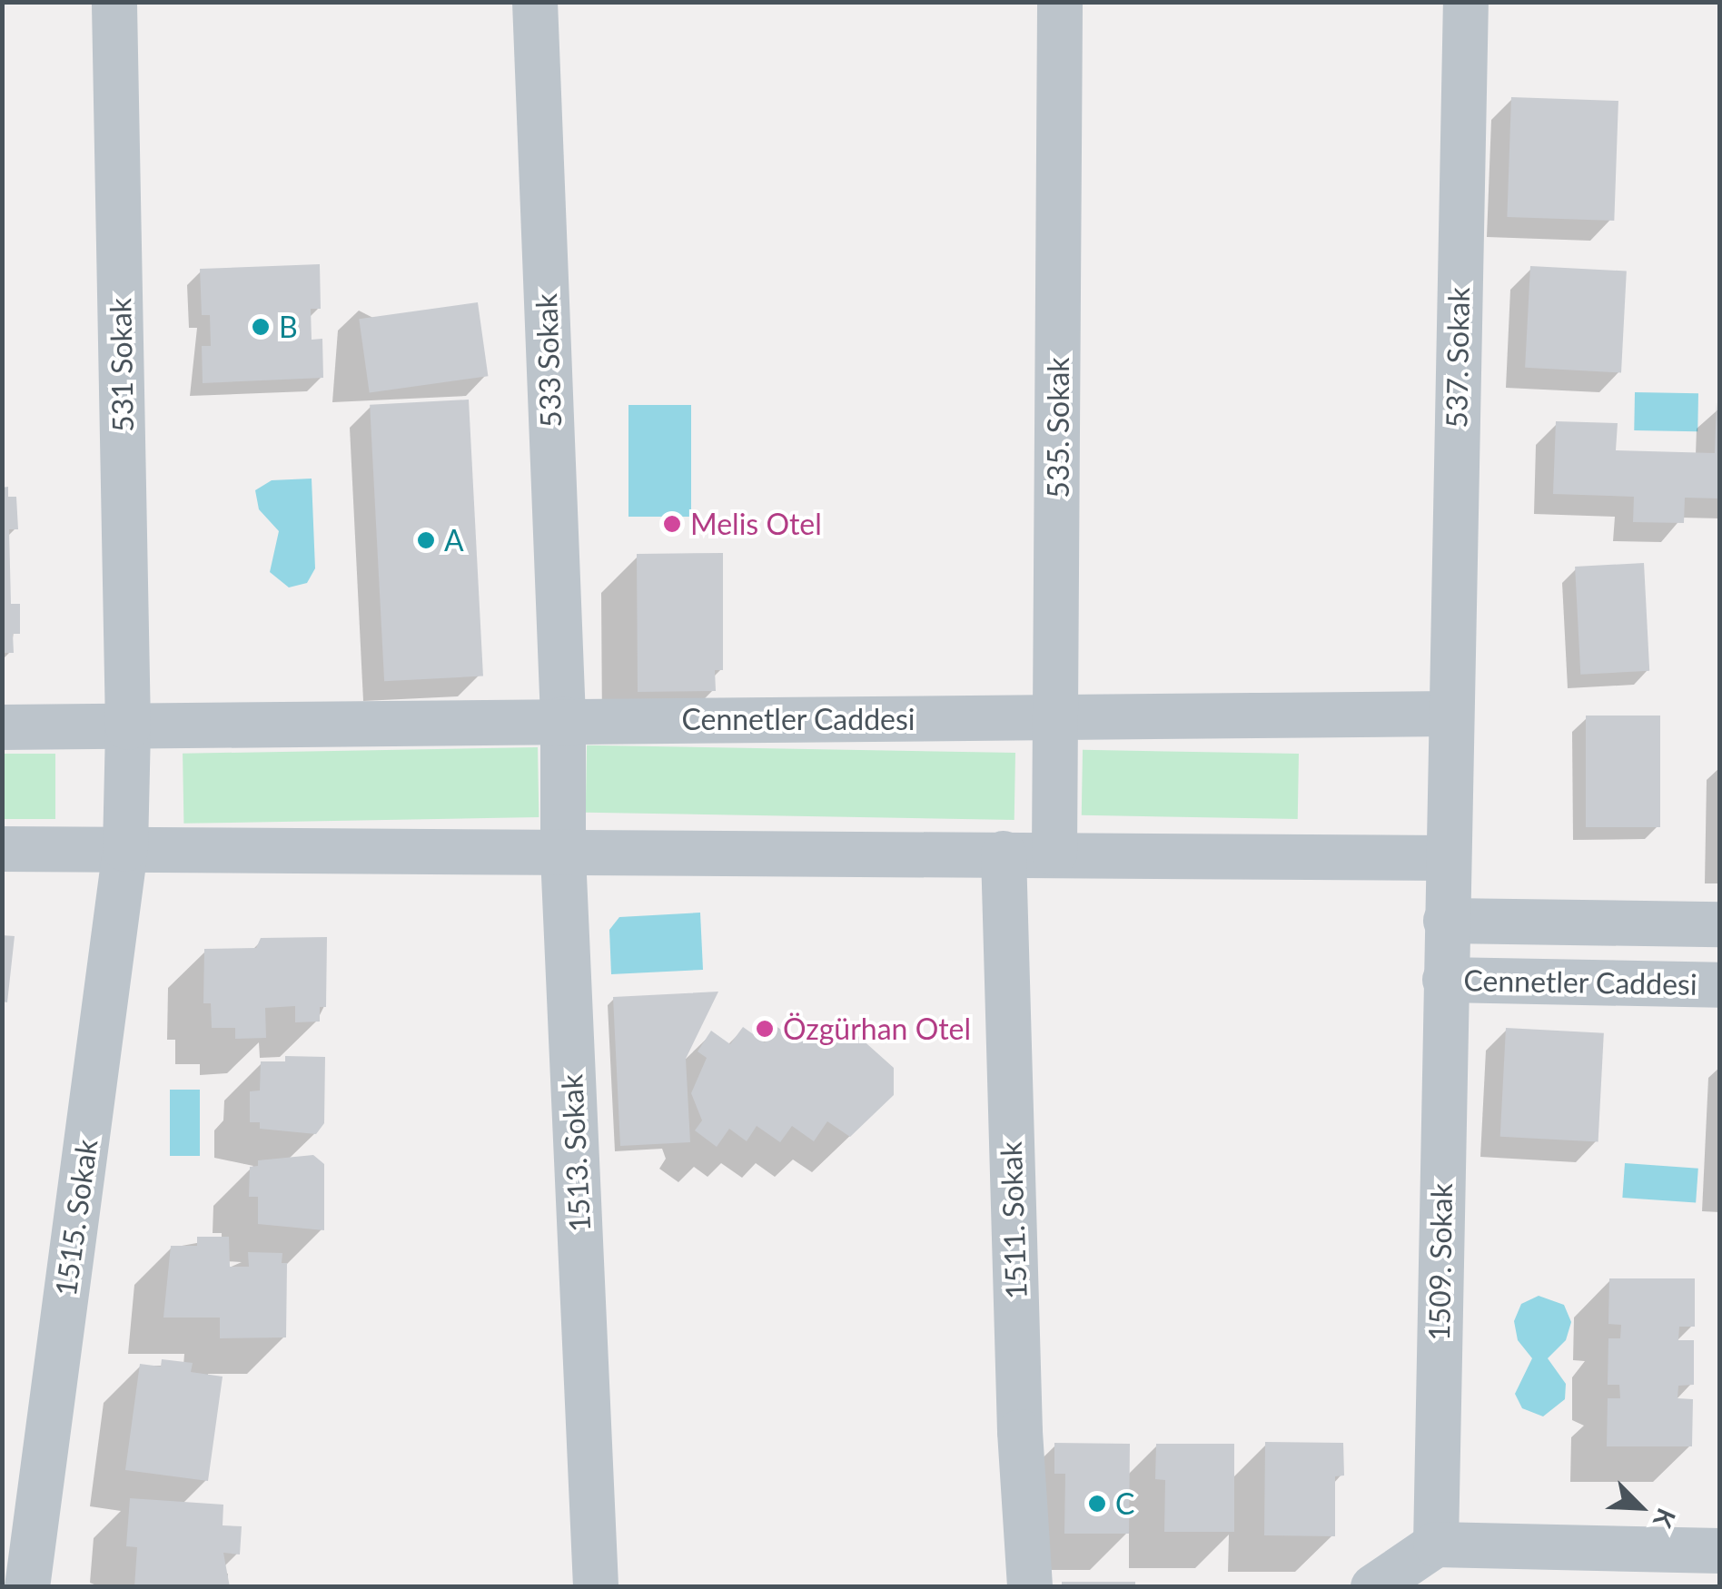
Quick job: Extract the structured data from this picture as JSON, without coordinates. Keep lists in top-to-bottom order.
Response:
{
  "streets": {
    "street": [
      "537. Sokak",
      "533 Sokak",
      "531 Sokak",
      "535. Sokak",
      "Cennetler Caddesi",
      "1513. Sokak",
      "1515. Sokak",
      "1511. Sokak",
      "1509. Sokak"
    ]
  },
  "crossings": [
    ["537. Sokak", "Cennetler Caddesi"],
    ["533 Sokak", "Cennetler Caddesi"],
    ["533 Sokak", "1513. Sokak"],
    ["531 Sokak", "Cennetler Caddesi"],
    ["531 Sokak", "1515. Sokak"],
    ["535. Sokak", "Cennetler Caddesi"],
    ["Cennetler Caddesi", "1513. Sokak"],
    ["Cennetler Caddesi", "1509. Sokak"]
  ],
  "places": [
    "B",
    "Melis Otel",
    "A",
    "Özgürhan Otel",
    "C"
  ],
  "north": "bottom right"
}
